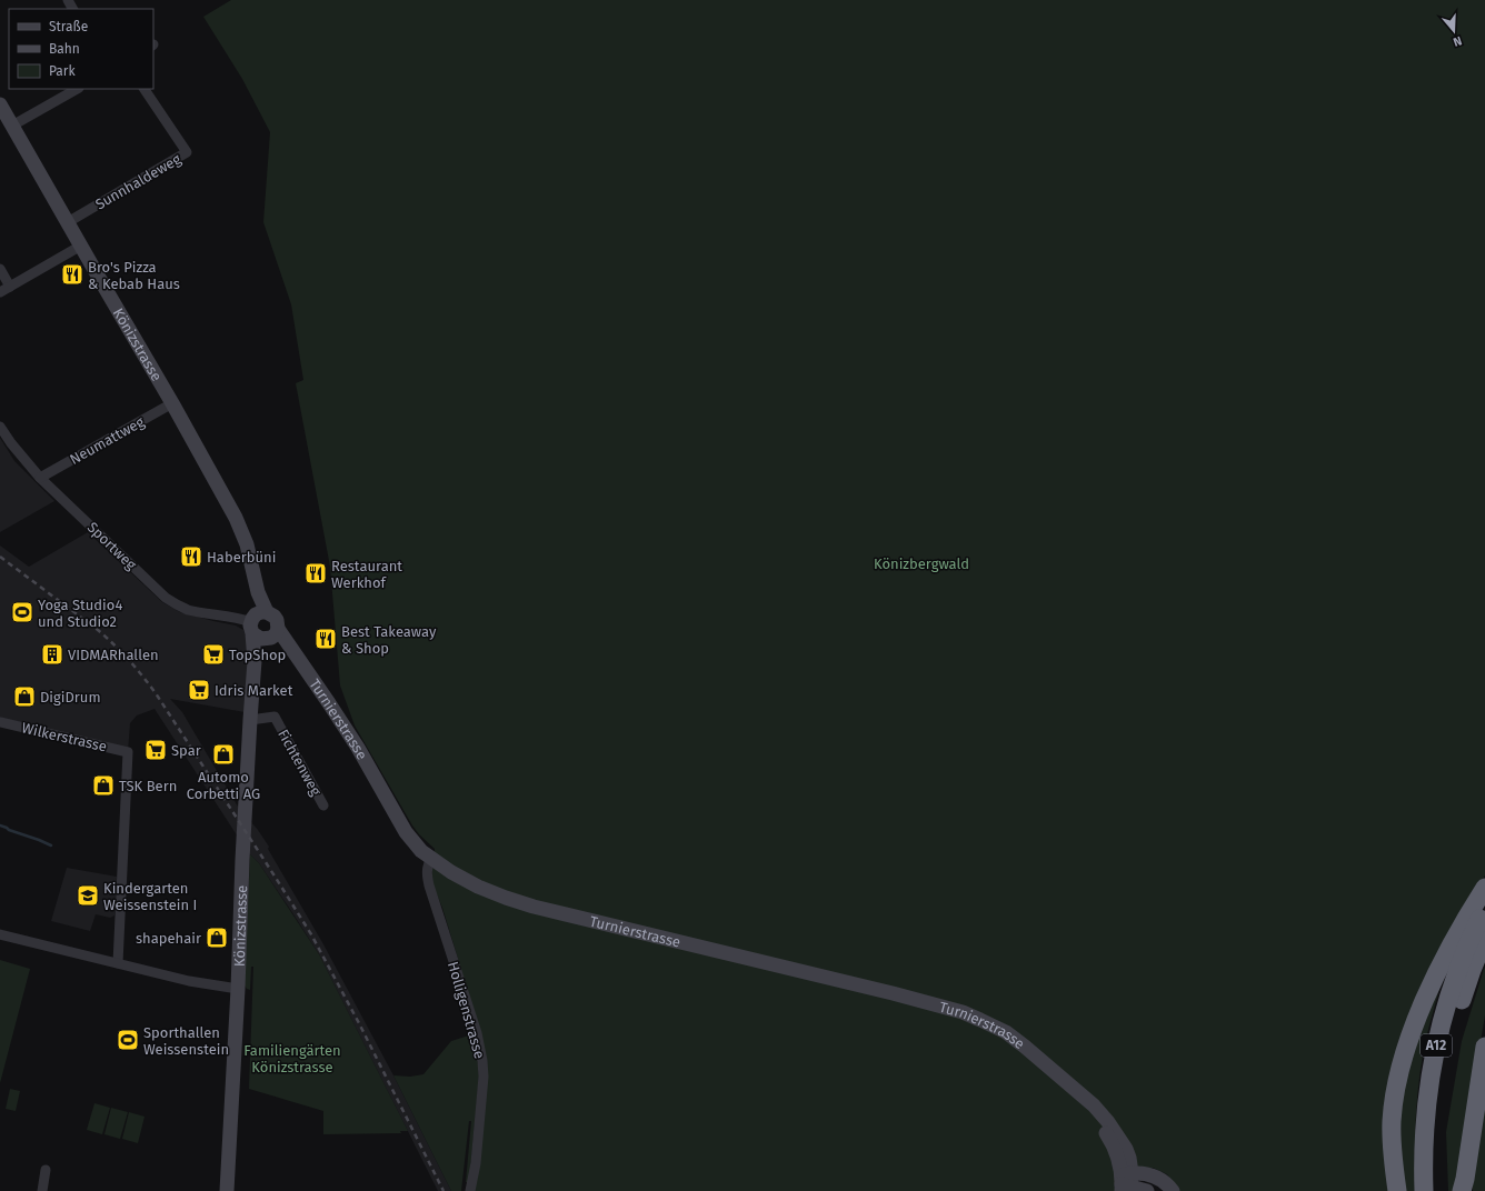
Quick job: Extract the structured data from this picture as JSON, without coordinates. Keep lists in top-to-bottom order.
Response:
{
  "streets": {
    "highway": ["A12"],
    "main road": ["Könizstrasse", "Turnierstrasse"],
    "street": [
      "Sunnhaldeweg",
      "Neumattweg",
      "Sportweg",
      "Wilkerstrasse",
      "Fichtenweg",
      "Holligenstrasse"
    ]
  },
  "crossings": [
    ["Sunnhaldeweg", "Könizstrasse"],
    ["Könizstrasse", "Neumattweg"],
    ["Könizstrasse", "Sportweg"],
    ["Könizstrasse", "Turnierstrasse"],
    ["Könizstrasse", "Fichtenweg"],
    ["Neumattweg", "Sportweg"],
    ["Sportweg", "Turnierstrasse"],
    ["Turnierstrasse", "Holligenstrasse"]
  ],
  "parks": ["Könizbergwald", "Familiengärten Könizstrasse"],
  "places": {
    "restaurant": [
      "Bro's Pizza & Kebab Haus",
      "Haberbüni",
      "Restaurant Werkhof",
      "Best Takeaway & Shop"
    ],
    "sports": ["Yoga Studio4 und Studio2", "Sporthallen Weissenstein"],
    "building": ["VIDMARhallen"],
    "supermarket": ["TopShop", "Idris Market", "Spar"],
    "shop": [
      "DigiDrum",
      "Automo Corbetti AG",
      "TSK Bern",
      "shapehair"
    ],
    "school or university": ["Kindergarten Weissenstein I"]
  },
  "legend": ["Straße", "Bahn", "Park"],
  "north": "bottom"
}
